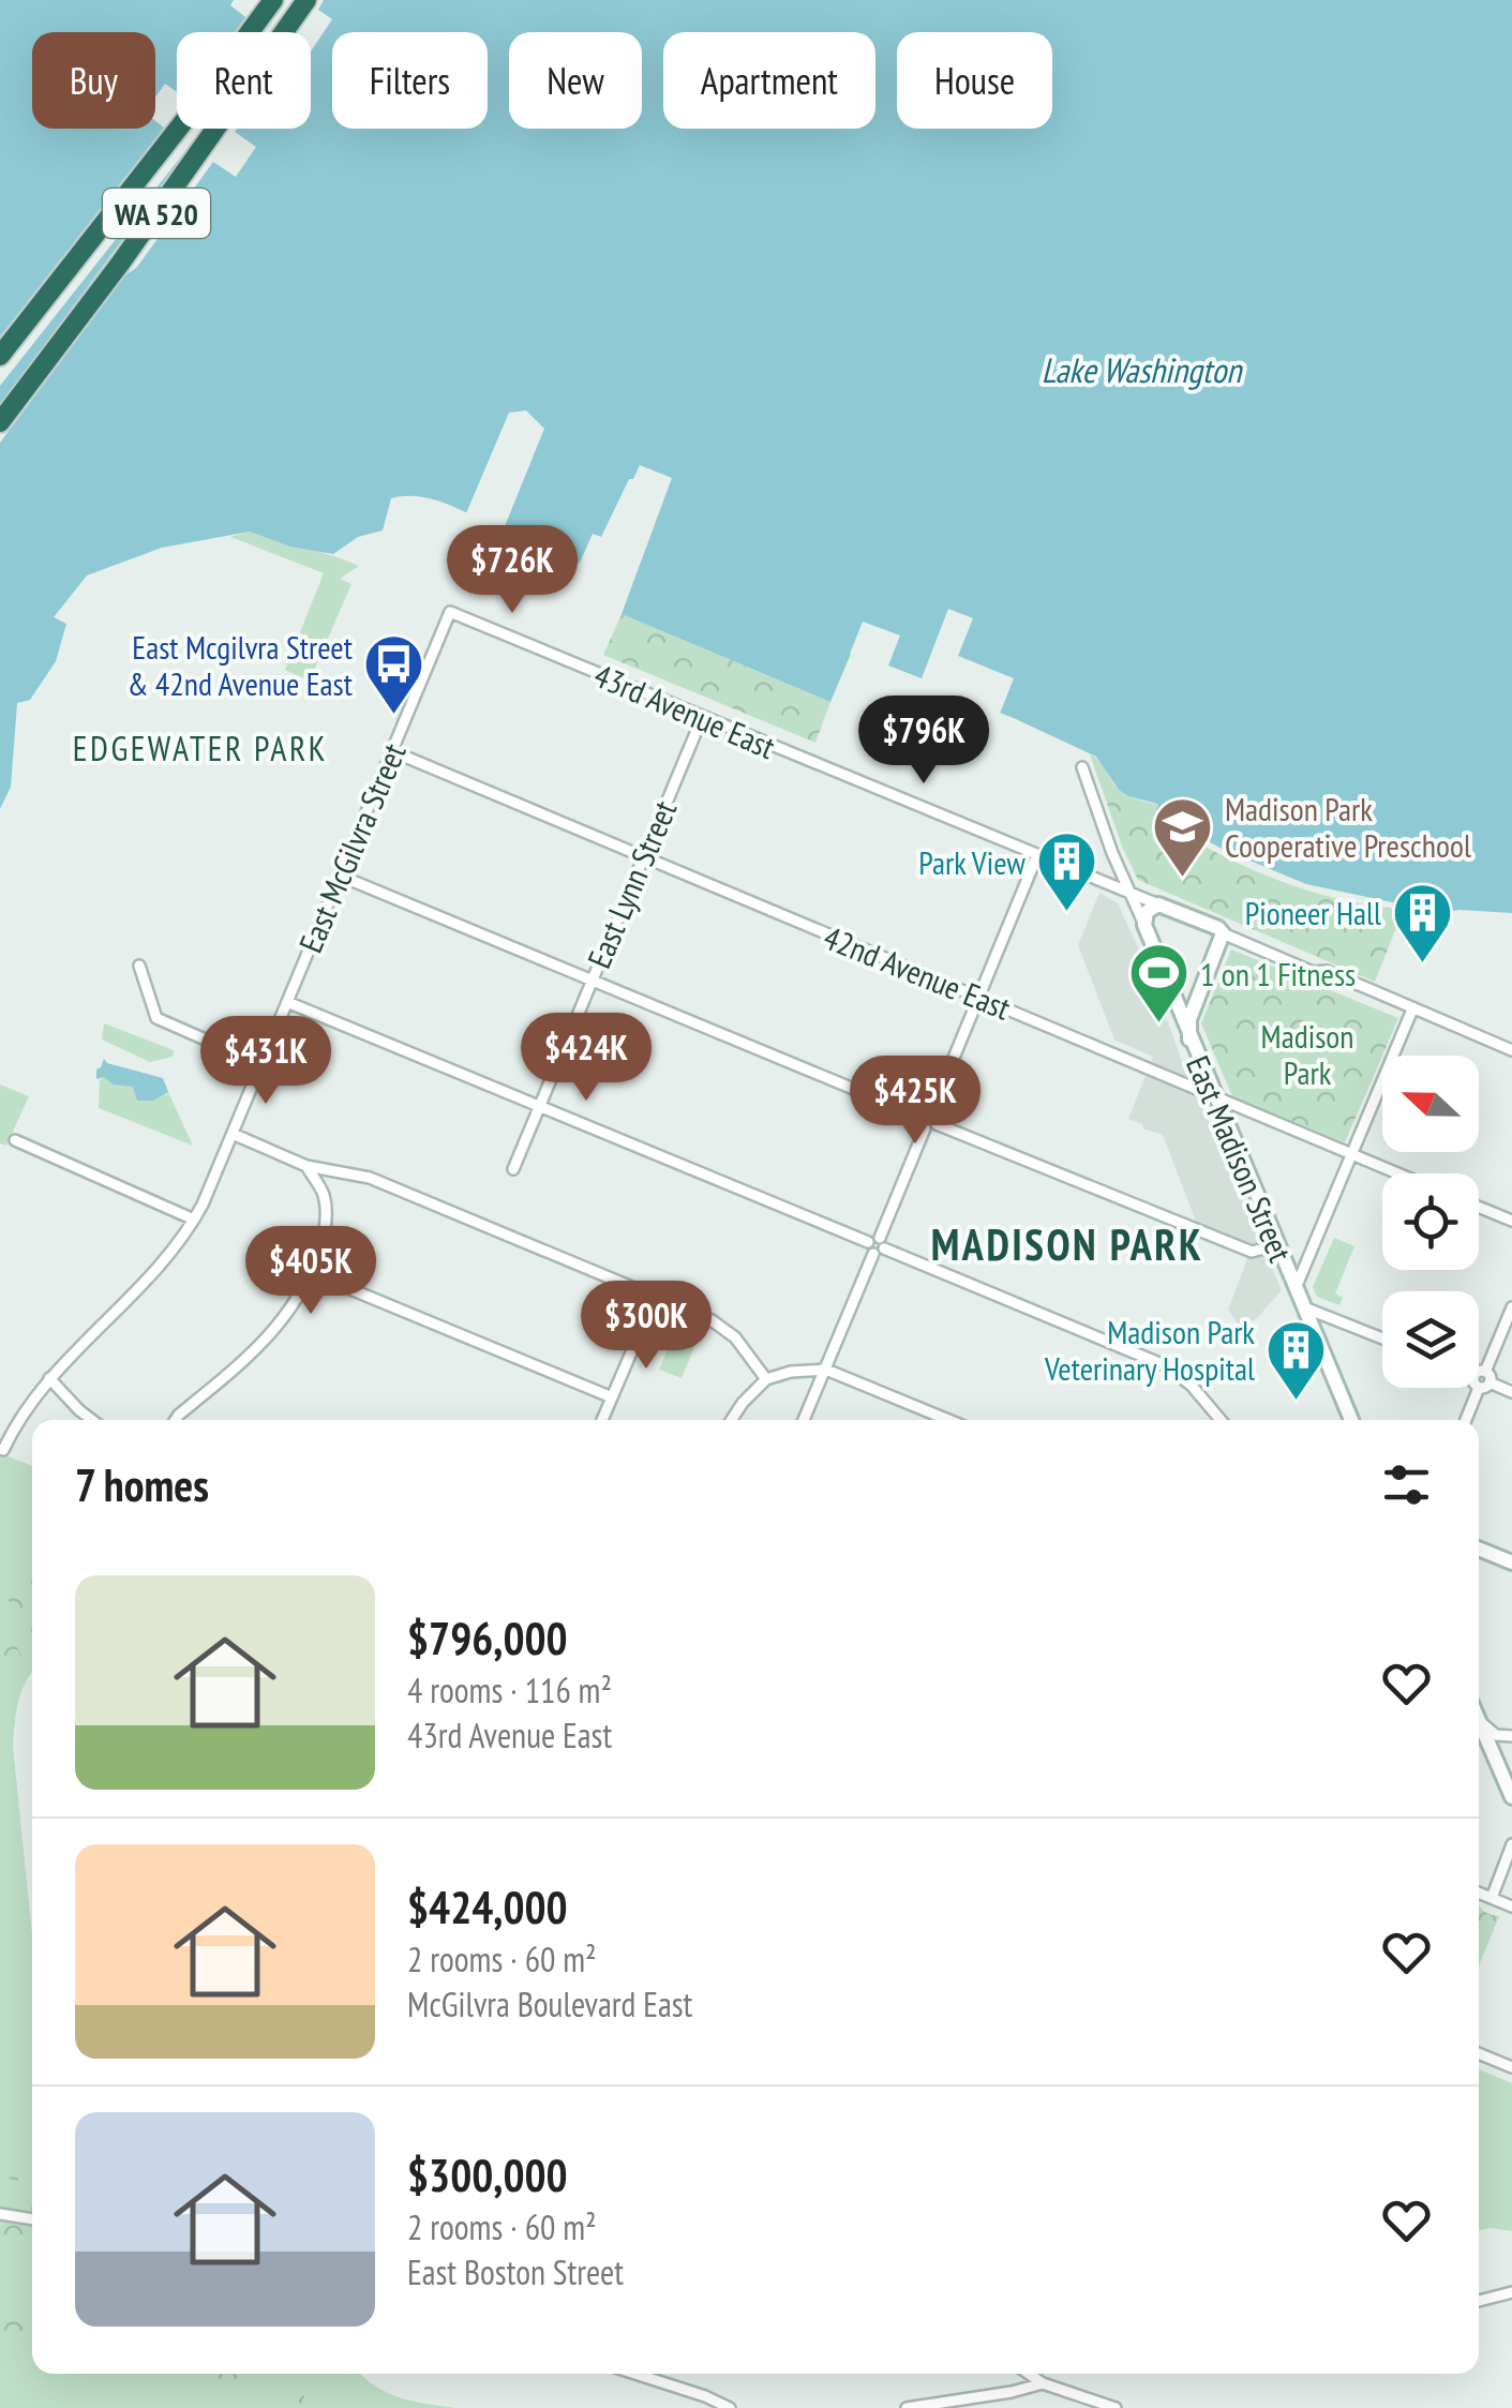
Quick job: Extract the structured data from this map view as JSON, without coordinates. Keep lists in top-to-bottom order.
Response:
{
  "streets": {
    "highway": ["WA 520"],
    "street": [
      "43rd Avenue East",
      "East McGilvra Street",
      "East Lynn Street",
      "42nd Avenue East",
      "East Madison Street"
    ]
  },
  "crossings": [
    ["43rd Avenue East", "East McGilvra Street"],
    ["43rd Avenue East", "East Lynn Street"],
    ["43rd Avenue East", "East Madison Street"],
    ["East McGilvra Street", "42nd Avenue East"],
    ["East Lynn Street", "42nd Avenue East"],
    ["42nd Avenue East", "East Madison Street"]
  ],
  "districts": ["EDGEWATER PARK", "MADISON PARK"],
  "water": ["Lake Washington"],
  "parks": ["Madison Park"],
  "places": {
    "bus stop": ["East Mcgilvra Street & 42nd Avenue East"],
    "school or university": ["Madison Park Cooperative Preschool"],
    "building": ["Park View", "Pioneer Hall", "Madison Park Veterinary Hospital"],
    "sports": ["1 on 1 Fitness"]
  },
  "north": "left",
  "page": {
    "chip": [
      "Buy",
      "Rent",
      "Filters",
      "New",
      "Apartment",
      "House"
    ],
    "price": [
      "$726K",
      "$796K",
      "$424K",
      "$431K",
      "$425K",
      "$405K",
      "$300K"
    ],
    "heading": "7 homes",
    "list": [
      {
        "name": "$796,000",
        "note": "4 rooms · 116 m² · 43rd Avenue East"
      },
      {
        "name": "$424,000",
        "note": "2 rooms · 60 m² · McGilvra Boulevard East"
      },
      {
        "name": "$300,000",
        "note": "2 rooms · 60 m² · East Boston Street"
      }
    ]
  }
}
